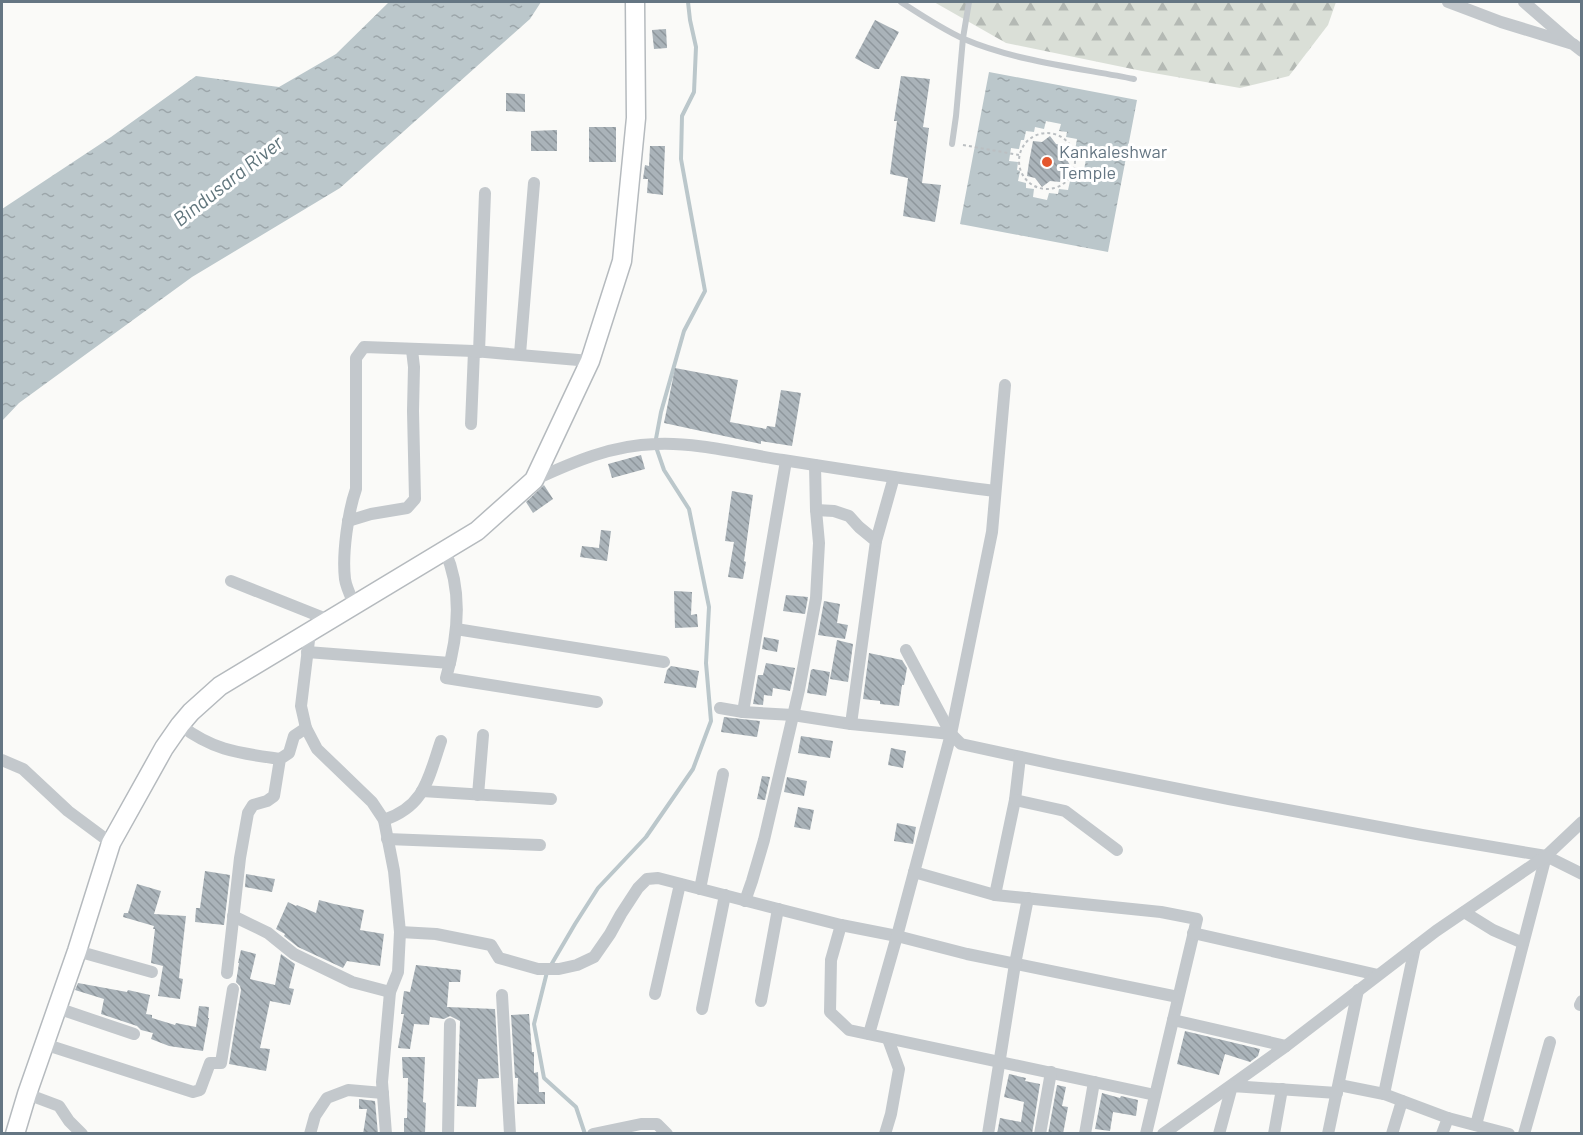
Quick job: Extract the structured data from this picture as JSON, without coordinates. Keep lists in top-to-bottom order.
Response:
{
  "water": ["Bindusara River"],
  "places": ["Kankaleshwar Temple"]
}
